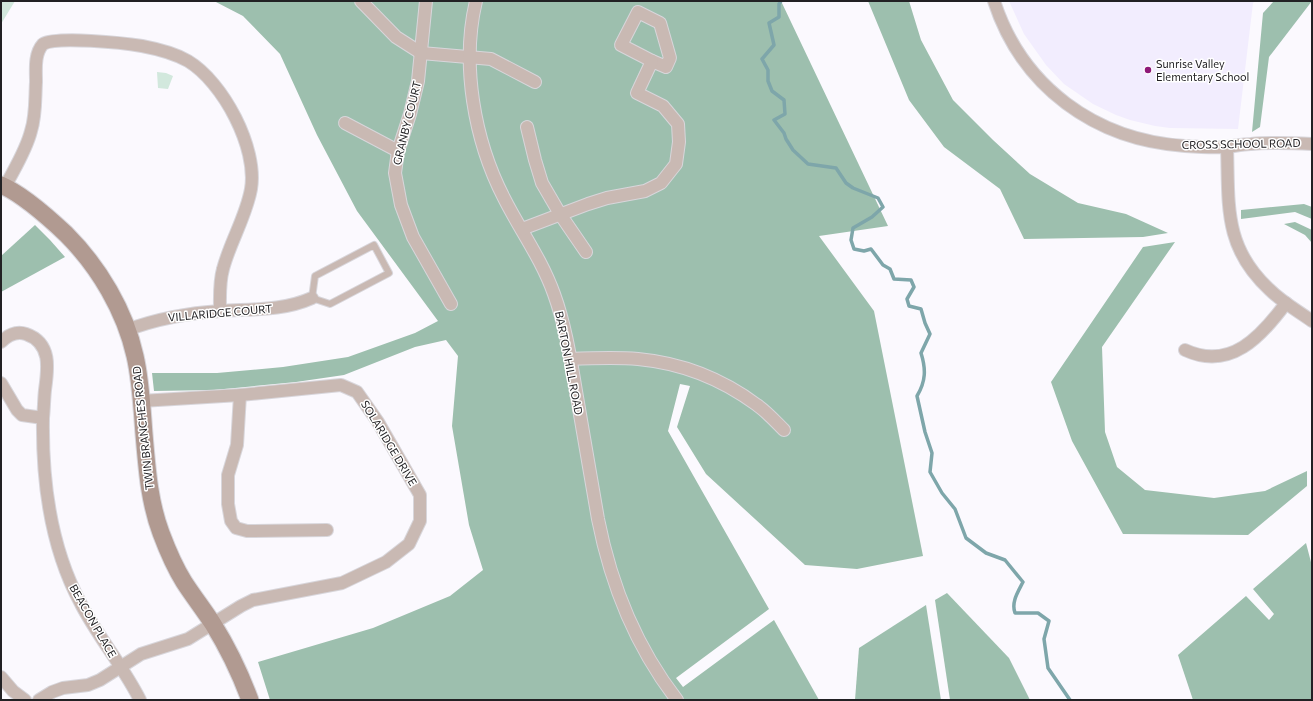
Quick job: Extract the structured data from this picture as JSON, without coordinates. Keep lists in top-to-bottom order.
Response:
{
  "streets": {
    "main road": ["TWIN BRANCHES ROAD"],
    "street": [
      "GRANBY COURT",
      "CROSS SCHOOL ROAD",
      "VILLARIDGE COURT",
      "BARTON HILL ROAD",
      "SOLARIDGE DRIVE",
      "BEACON PLACE"
    ]
  },
  "crossings": [
    ["VILLARIDGE COURT", "TWIN BRANCHES ROAD"],
    ["TWIN BRANCHES ROAD", "SOLARIDGE DRIVE"],
    ["SOLARIDGE DRIVE", "BEACON PLACE"]
  ],
  "places": ["Sunrise Valley Elementary School"]
}
